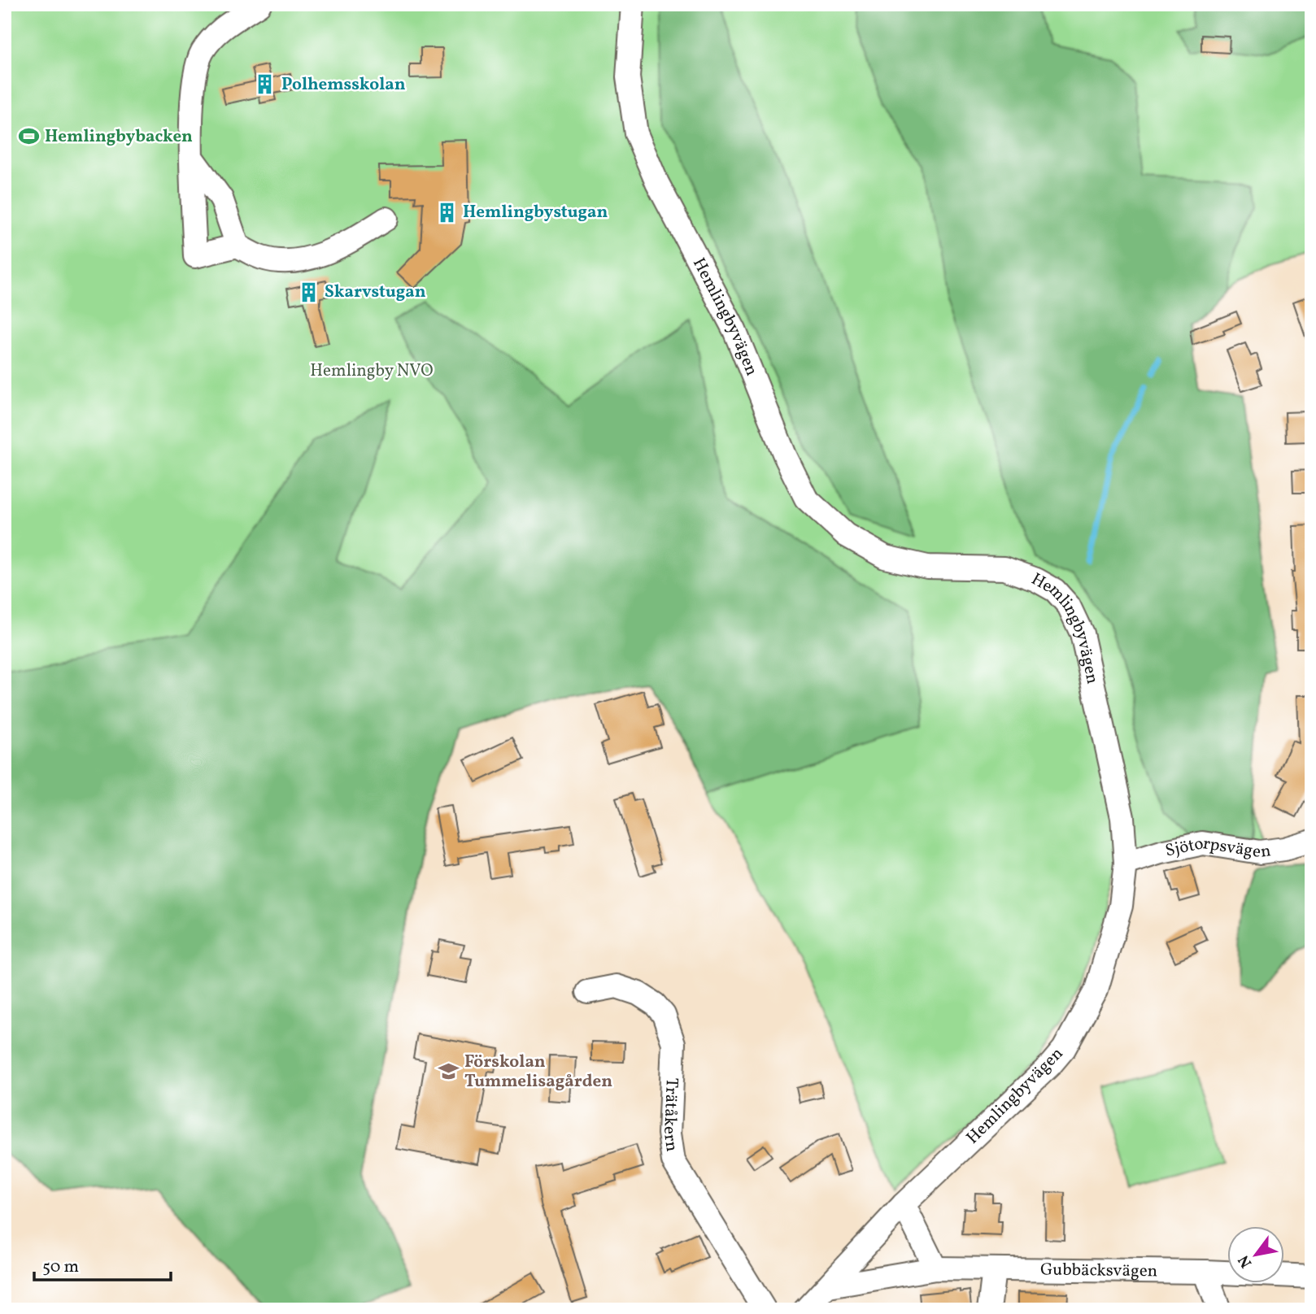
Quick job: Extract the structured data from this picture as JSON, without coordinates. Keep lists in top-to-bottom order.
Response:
{
  "streets": {
    "street": [
      "Hemlingbyvägen",
      "Sjötorpsvägen",
      "Trätåkern",
      "Gubbäcksvägen"
    ]
  },
  "crossings": [
    ["Hemlingbyvägen", "Sjötorpsvägen"],
    ["Hemlingbyvägen", "Gubbäcksvägen"]
  ],
  "parks": ["Hemlingby NVO"],
  "places": {
    "building": ["Polhemsskolan", "Hemlingbystugan", "Skarvstugan"],
    "sports": ["Hemlingbybacken"],
    "school or university": ["Förskolan Tummelisagården"]
  },
  "scale_bar": "50 m",
  "north": "bottom left"
}
